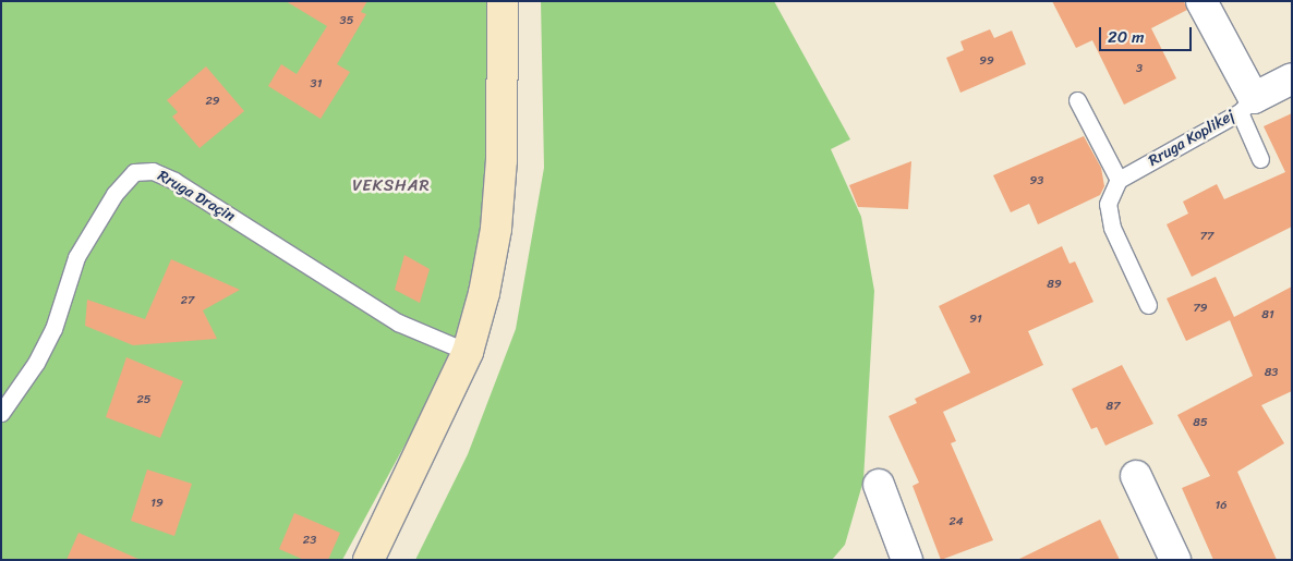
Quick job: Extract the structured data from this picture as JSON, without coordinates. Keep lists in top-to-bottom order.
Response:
{
  "streets": {
    "street": ["Rruga Koplikej"],
    "lane": ["Rruga Draçin"]
  },
  "districts": ["VEKSHAR"],
  "house_numbers": [
    "35",
    "99",
    "3",
    "31",
    "29",
    "93",
    "77",
    "89",
    "27",
    "79",
    "81",
    "91",
    "83",
    "25",
    "87",
    "85",
    "19",
    "16",
    "24",
    "23"
  ],
  "scale_bar": "20 m"
}
